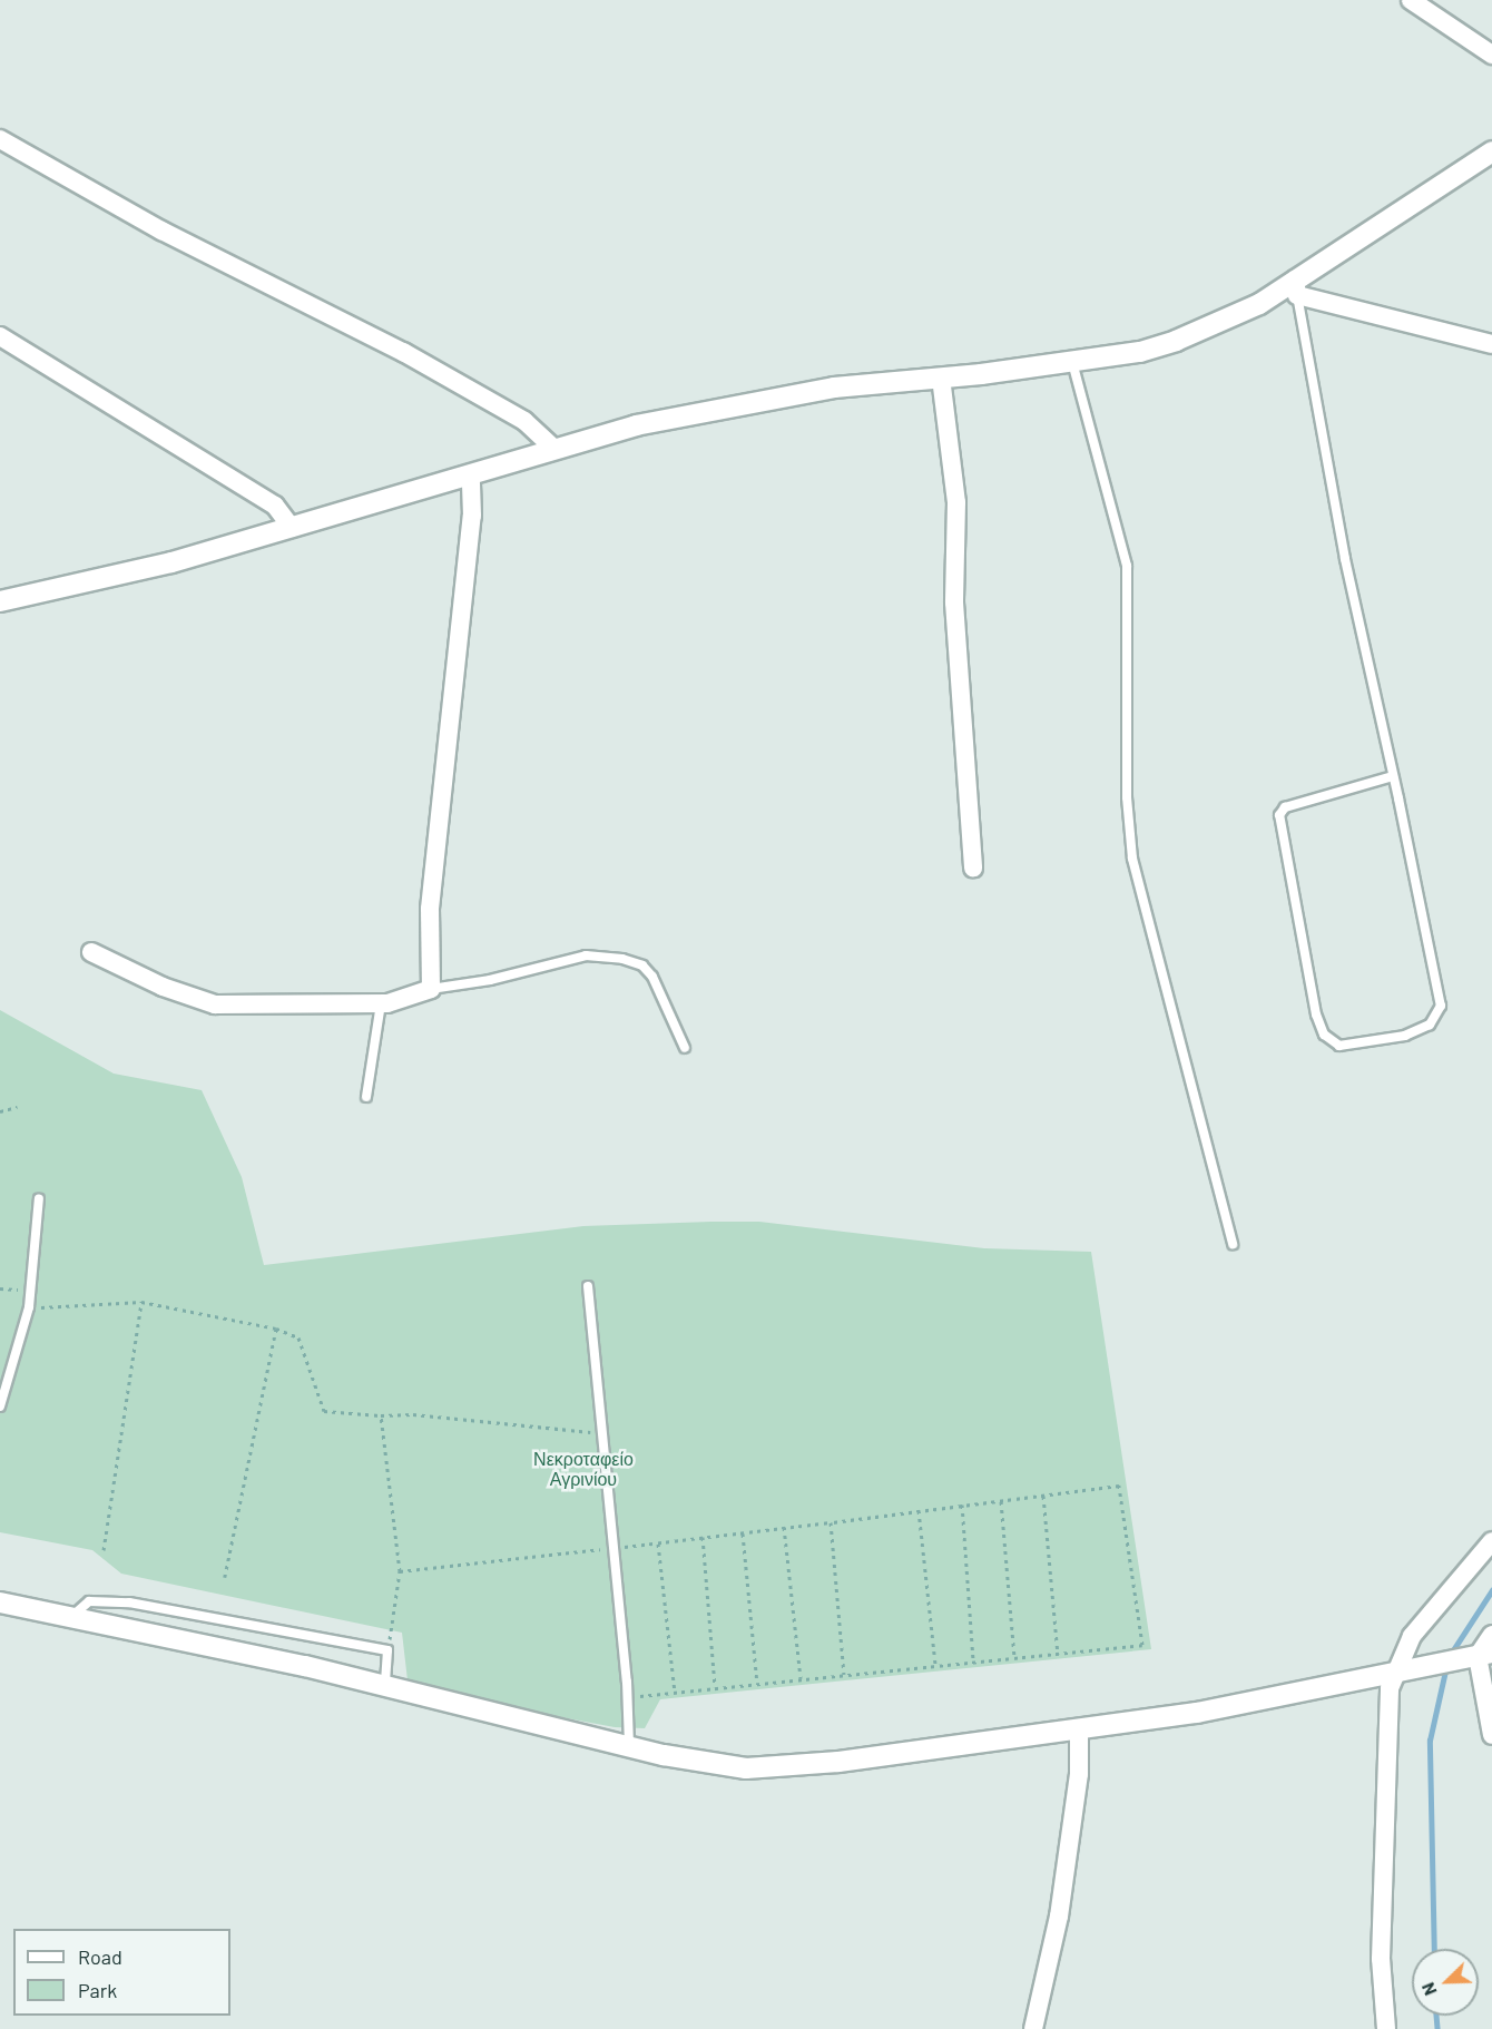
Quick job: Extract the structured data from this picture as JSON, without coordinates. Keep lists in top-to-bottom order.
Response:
{
  "parks": ["Νεκροταφείο Αγρινίου"],
  "legend": ["Road", "Park"],
  "north": "bottom left"
}
